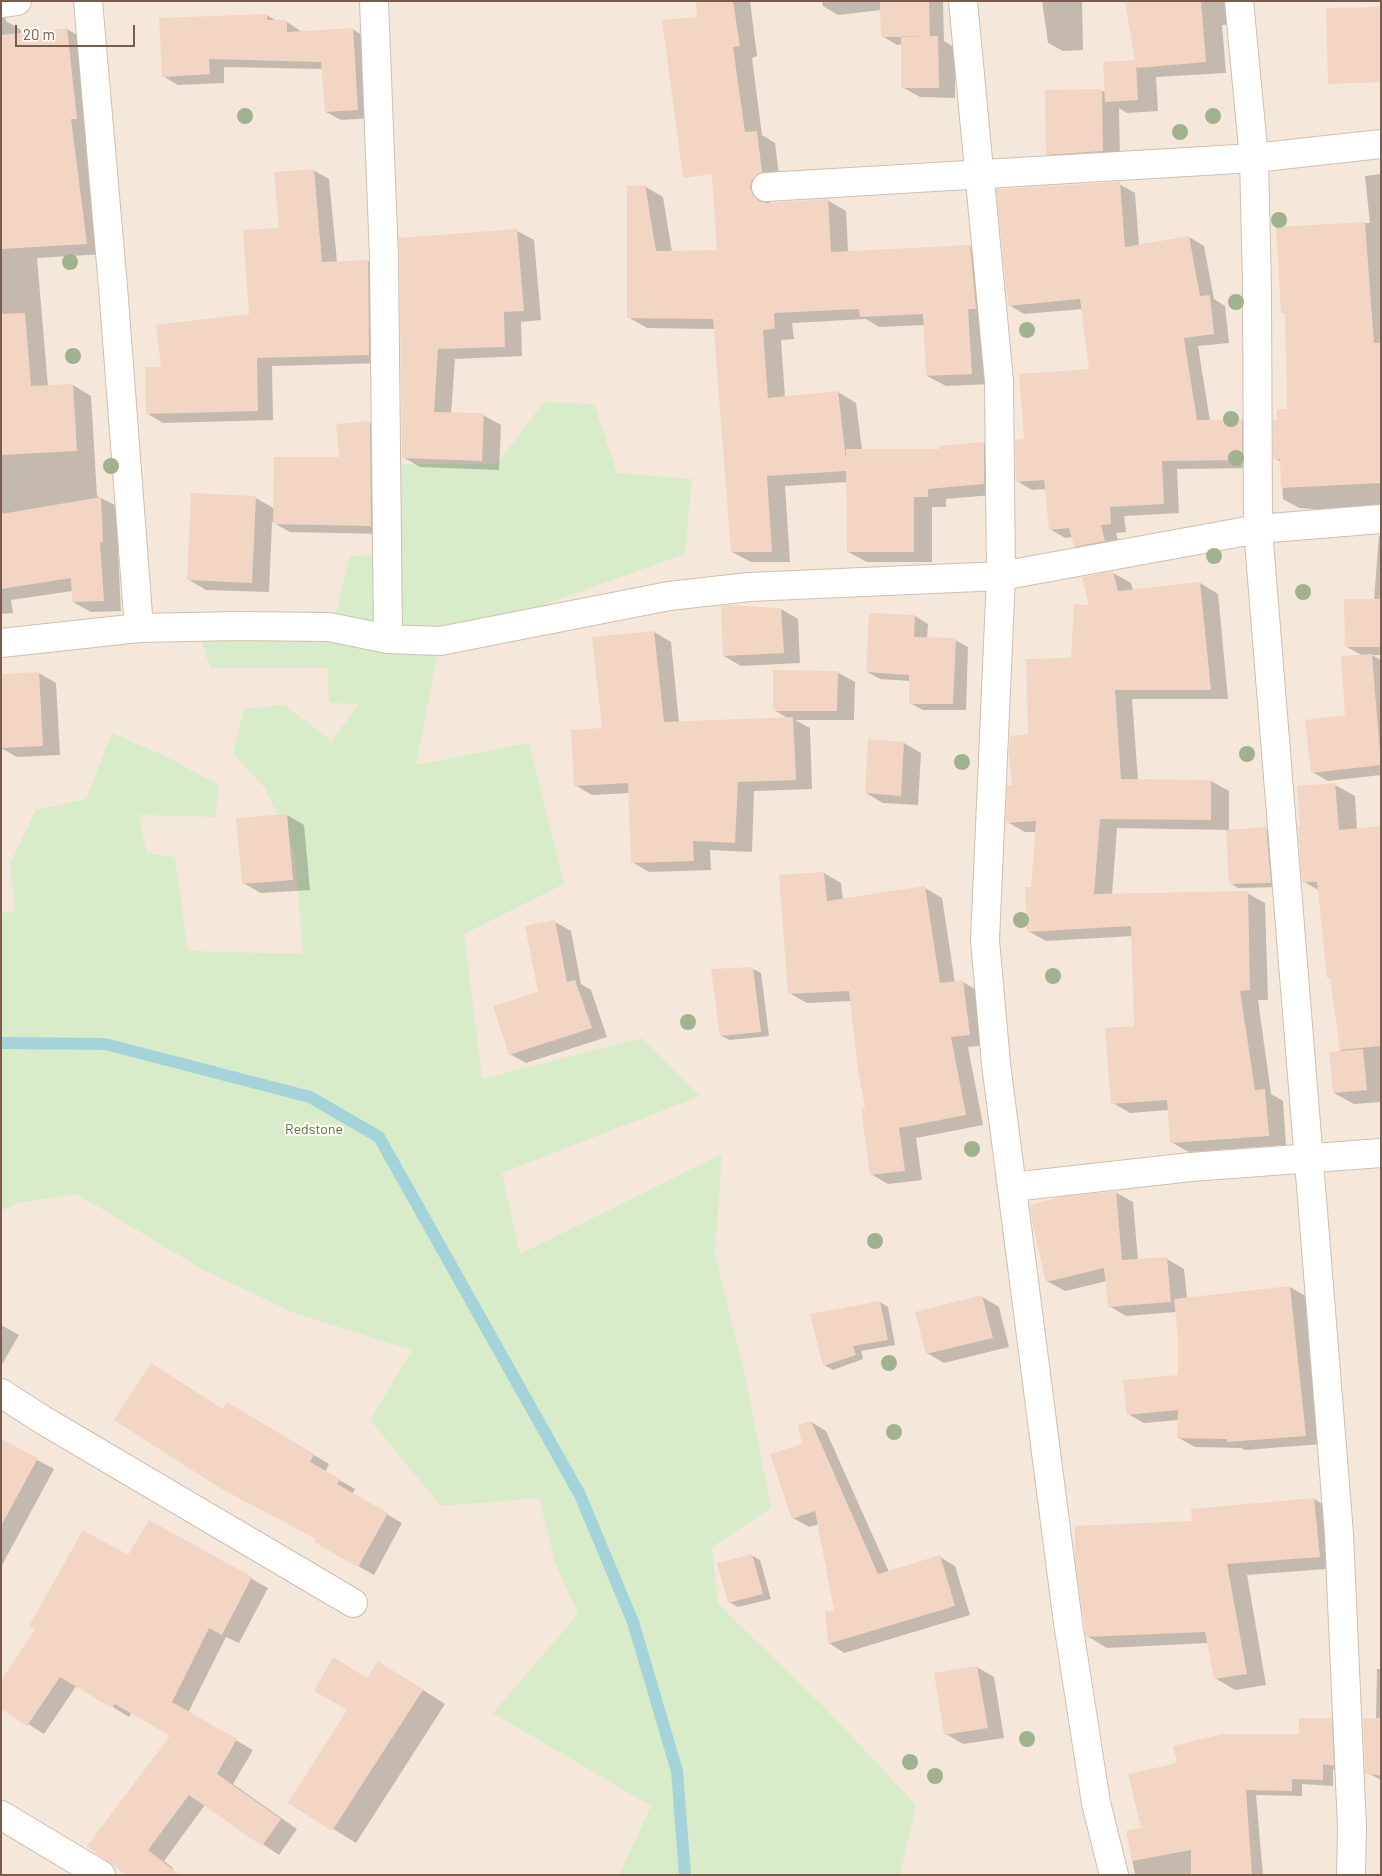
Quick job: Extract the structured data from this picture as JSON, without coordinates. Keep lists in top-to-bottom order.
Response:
{
  "parks": ["Redstone"],
  "scale_bar": "20 m"
}
